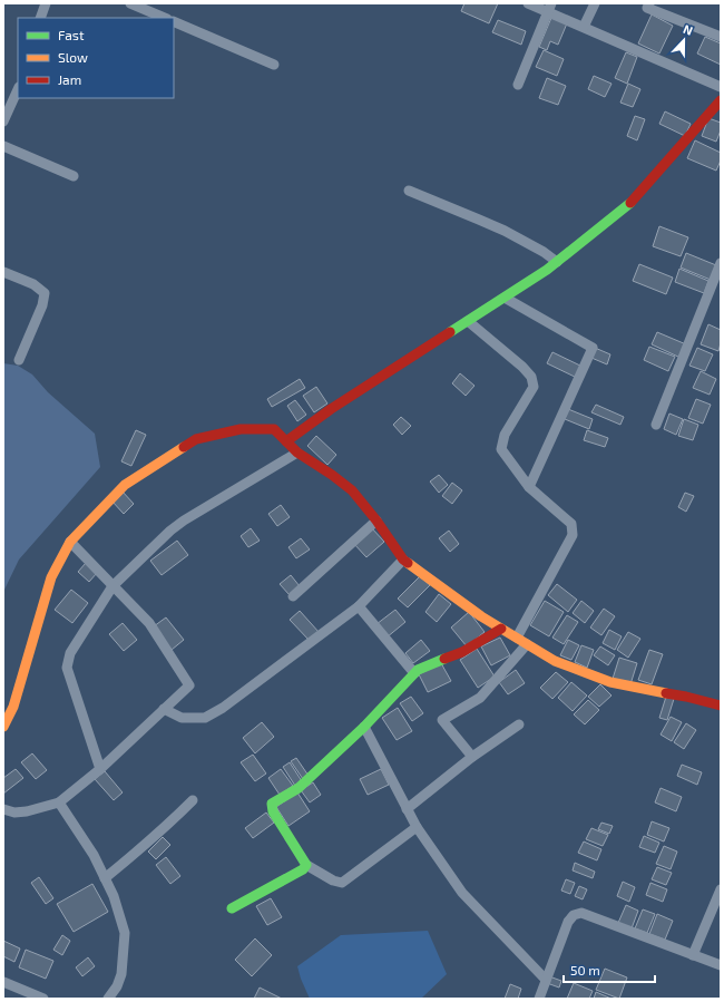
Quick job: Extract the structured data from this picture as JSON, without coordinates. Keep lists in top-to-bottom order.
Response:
{
  "legend": ["Fast", "Slow", "Jam"],
  "scale_bar": "50 m",
  "north": "top"
}
